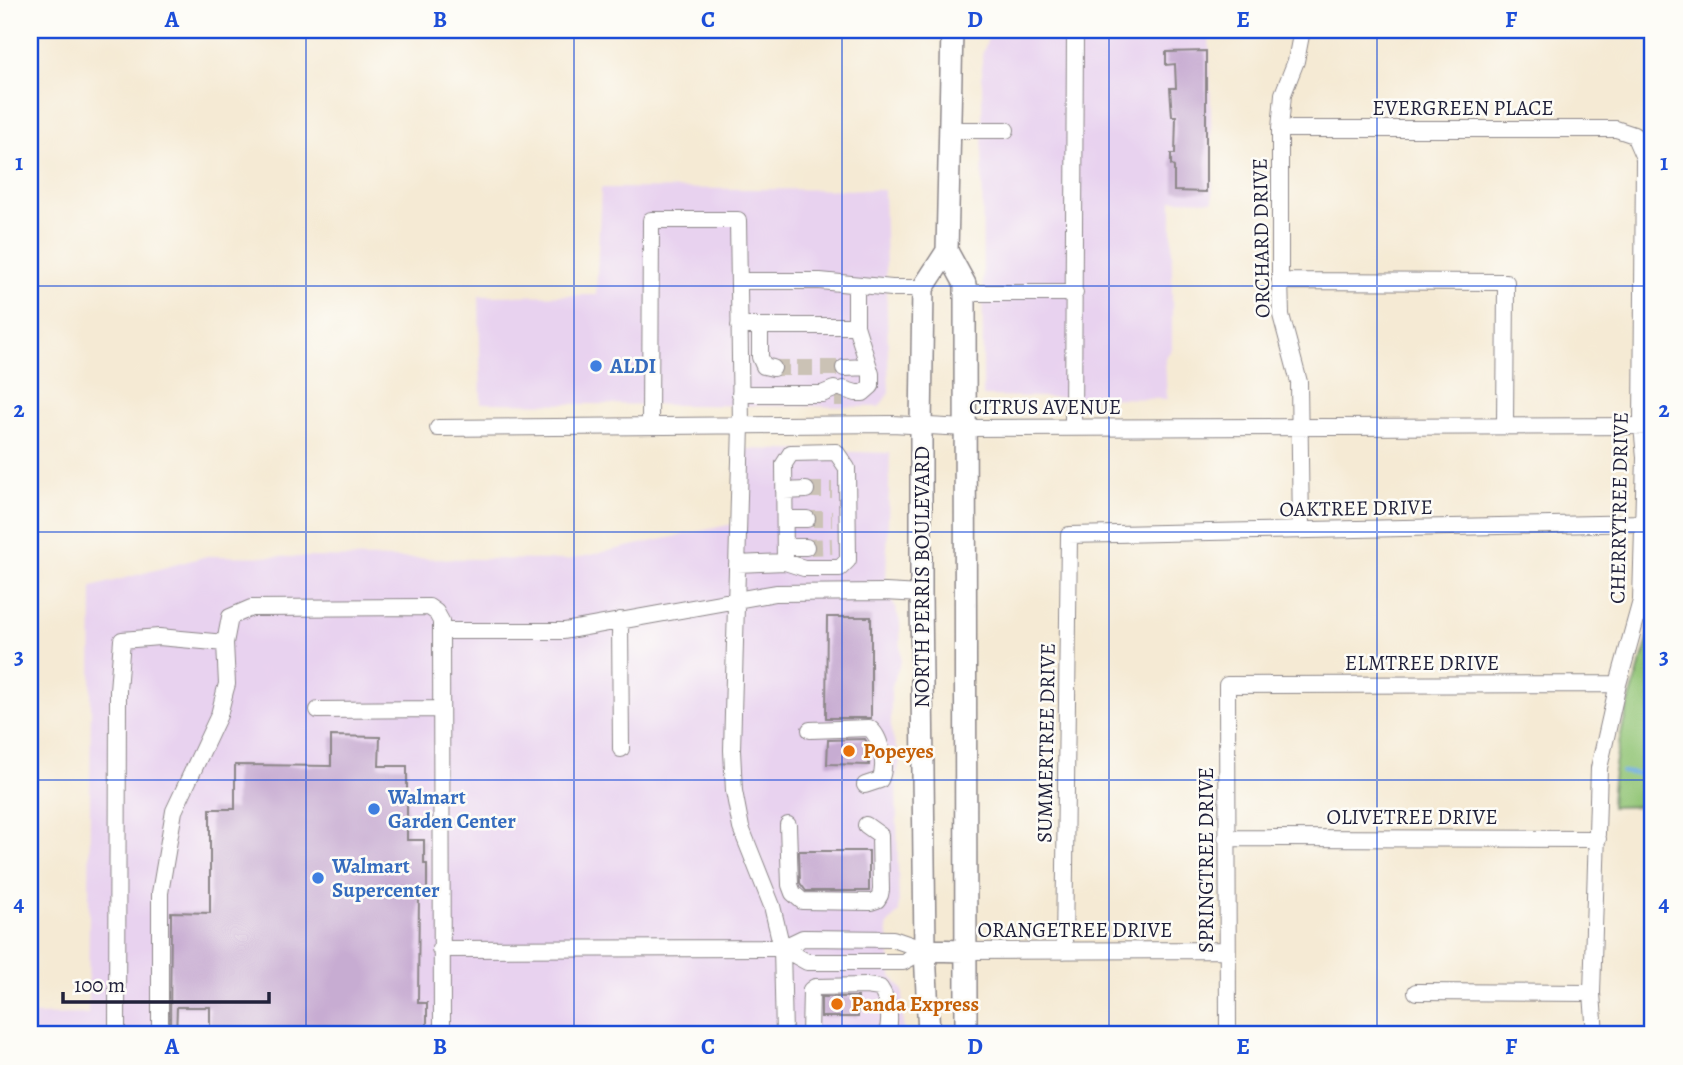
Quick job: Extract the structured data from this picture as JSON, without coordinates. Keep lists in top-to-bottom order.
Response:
{
  "streets": {
    "main road": ["NORTH PERRIS BOULEVARD"],
    "street": [
      "EVERGREEN PLACE",
      "ORCHARD DRIVE",
      "CITRUS AVENUE",
      "OAKTREE DRIVE",
      "CHERRYTREE DRIVE",
      "ELMTREE DRIVE",
      "SUMMERTREE DRIVE",
      "OLIVETREE DRIVE",
      "SPRINGTREE DRIVE",
      "ORANGETREE DRIVE"
    ]
  },
  "crossings": [
    ["EVERGREEN PLACE", "ORCHARD DRIVE"],
    ["EVERGREEN PLACE", "CHERRYTREE DRIVE"],
    ["ORCHARD DRIVE", "CITRUS AVENUE"],
    ["ORCHARD DRIVE", "OAKTREE DRIVE"],
    ["CITRUS AVENUE", "CHERRYTREE DRIVE"],
    ["CITRUS AVENUE", "NORTH PERRIS BOULEVARD"],
    ["OAKTREE DRIVE", "CHERRYTREE DRIVE"],
    ["OAKTREE DRIVE", "SUMMERTREE DRIVE"],
    ["CHERRYTREE DRIVE", "ELMTREE DRIVE"],
    ["CHERRYTREE DRIVE", "OLIVETREE DRIVE"],
    ["NORTH PERRIS BOULEVARD", "ORANGETREE DRIVE"],
    ["ELMTREE DRIVE", "SPRINGTREE DRIVE"],
    ["SUMMERTREE DRIVE", "ORANGETREE DRIVE"],
    ["OLIVETREE DRIVE", "SPRINGTREE DRIVE"],
    ["SPRINGTREE DRIVE", "ORANGETREE DRIVE"]
  ],
  "places": [
    "ALDI",
    "Popeyes",
    "Walmart Garden Center",
    "Walmart Supercenter",
    "Panda Express"
  ],
  "scale_bar": "100 m",
  "grid": {
    "columns": [
      "A",
      "B",
      "C",
      "D",
      "E",
      "F"
    ],
    "rows": [
      "1",
      "2",
      "3",
      "4"
    ]
  }
}
